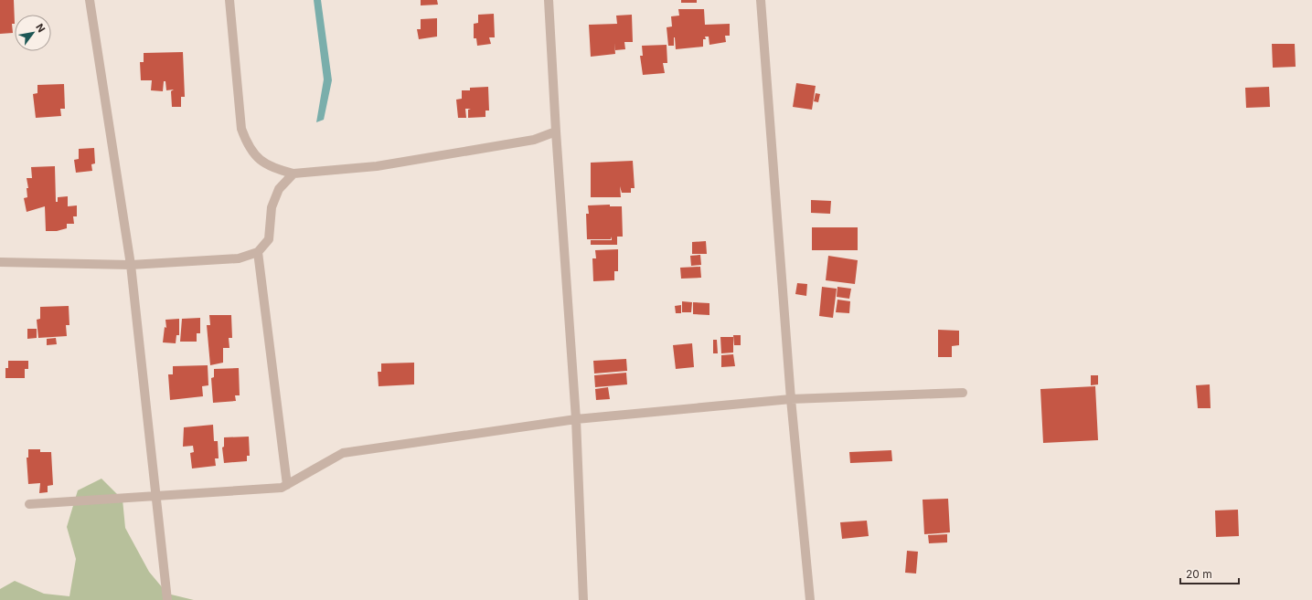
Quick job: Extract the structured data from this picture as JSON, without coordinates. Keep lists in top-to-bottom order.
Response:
{
  "scale_bar": "20 m",
  "north": "top right"
}
